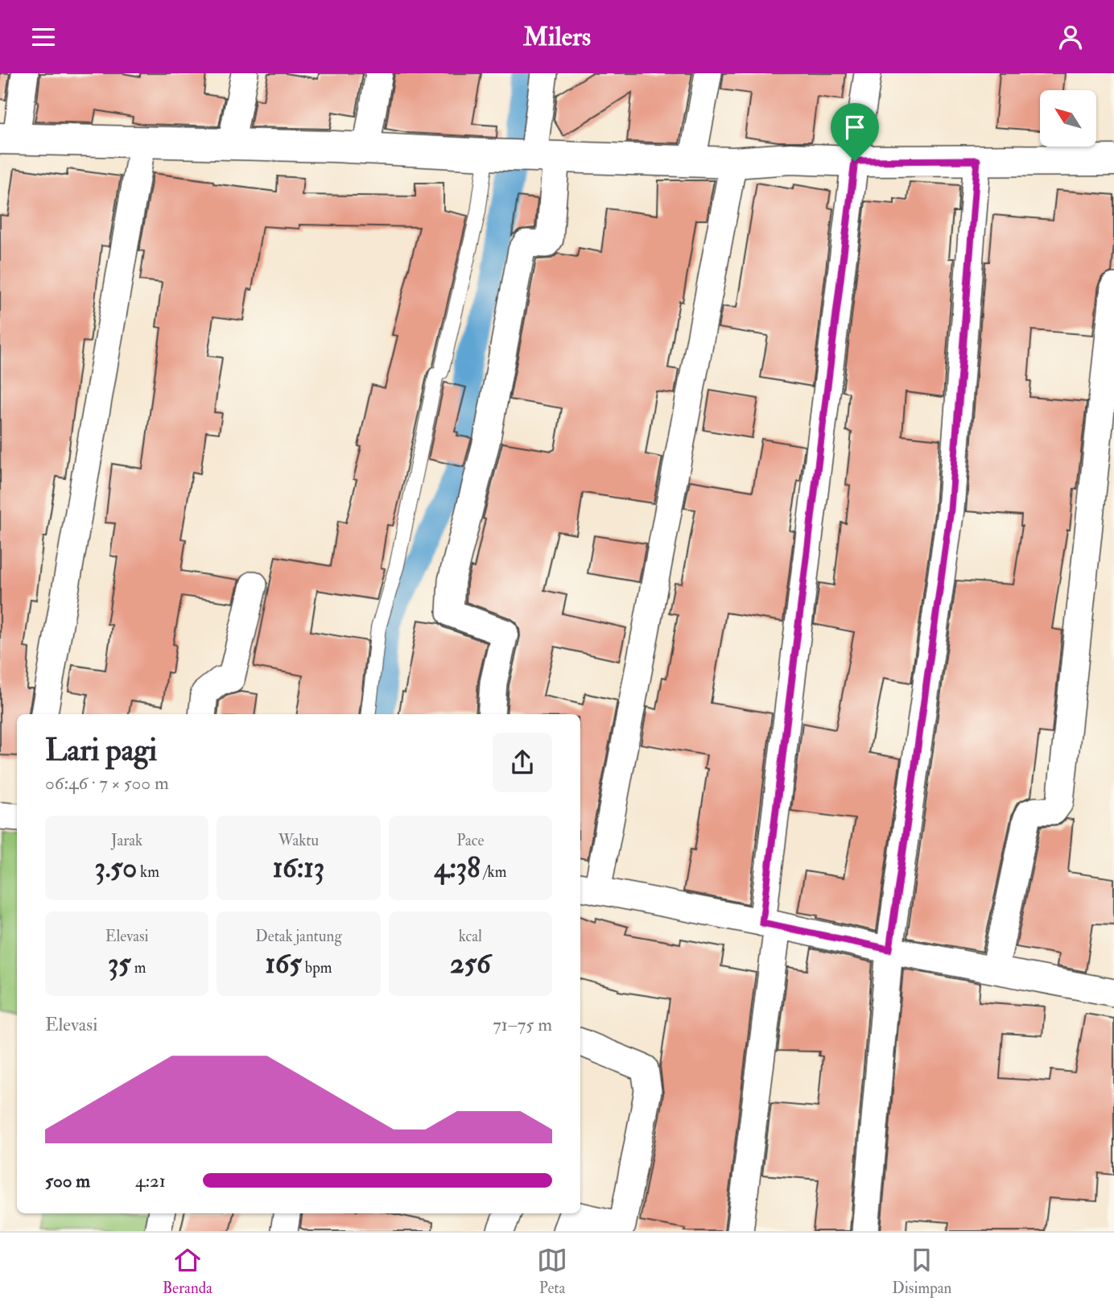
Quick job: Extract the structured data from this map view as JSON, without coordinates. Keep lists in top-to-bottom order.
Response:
{
  "north": "top left",
  "page": {
    "header": "Milers",
    "heading": ["Lari pagi", "06:46 · 7 × 500 m"],
    "stats": [
      ["Jarak", "3.50 km"],
      ["Waktu", "16:13"],
      ["Pace", "4:38 /km"],
      ["Elevasi", "35 m"],
      ["Detak jantung", "165 bpm"],
      ["kcal", "256"]
    ],
    "chart": ["Elevasi", "71–75 m"],
    "list": [
      {
        "name": "500 m",
        "note": "4:21"
      }
    ],
    "tabs": ["Beranda", "Peta", "Disimpan"]
  }
}
